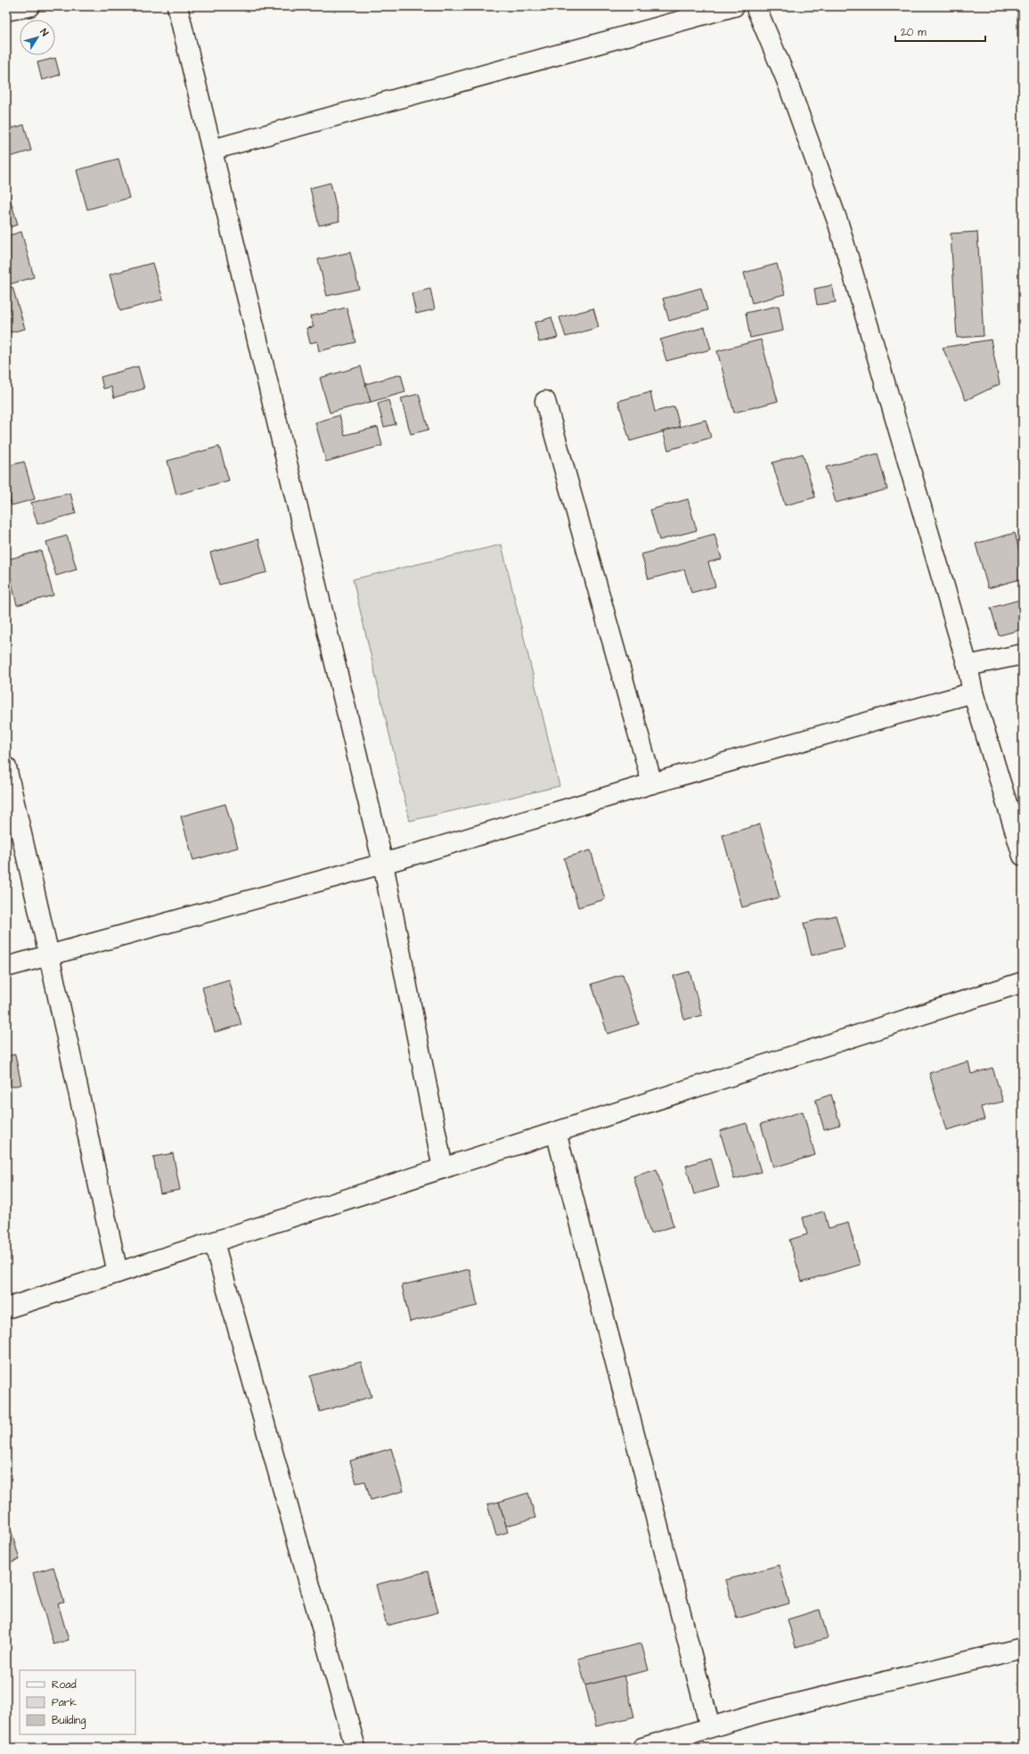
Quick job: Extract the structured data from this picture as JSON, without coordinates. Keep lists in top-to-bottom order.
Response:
{
  "legend": ["Road", "Park", "Building"],
  "scale_bar": "20 m",
  "north": "top right"
}
